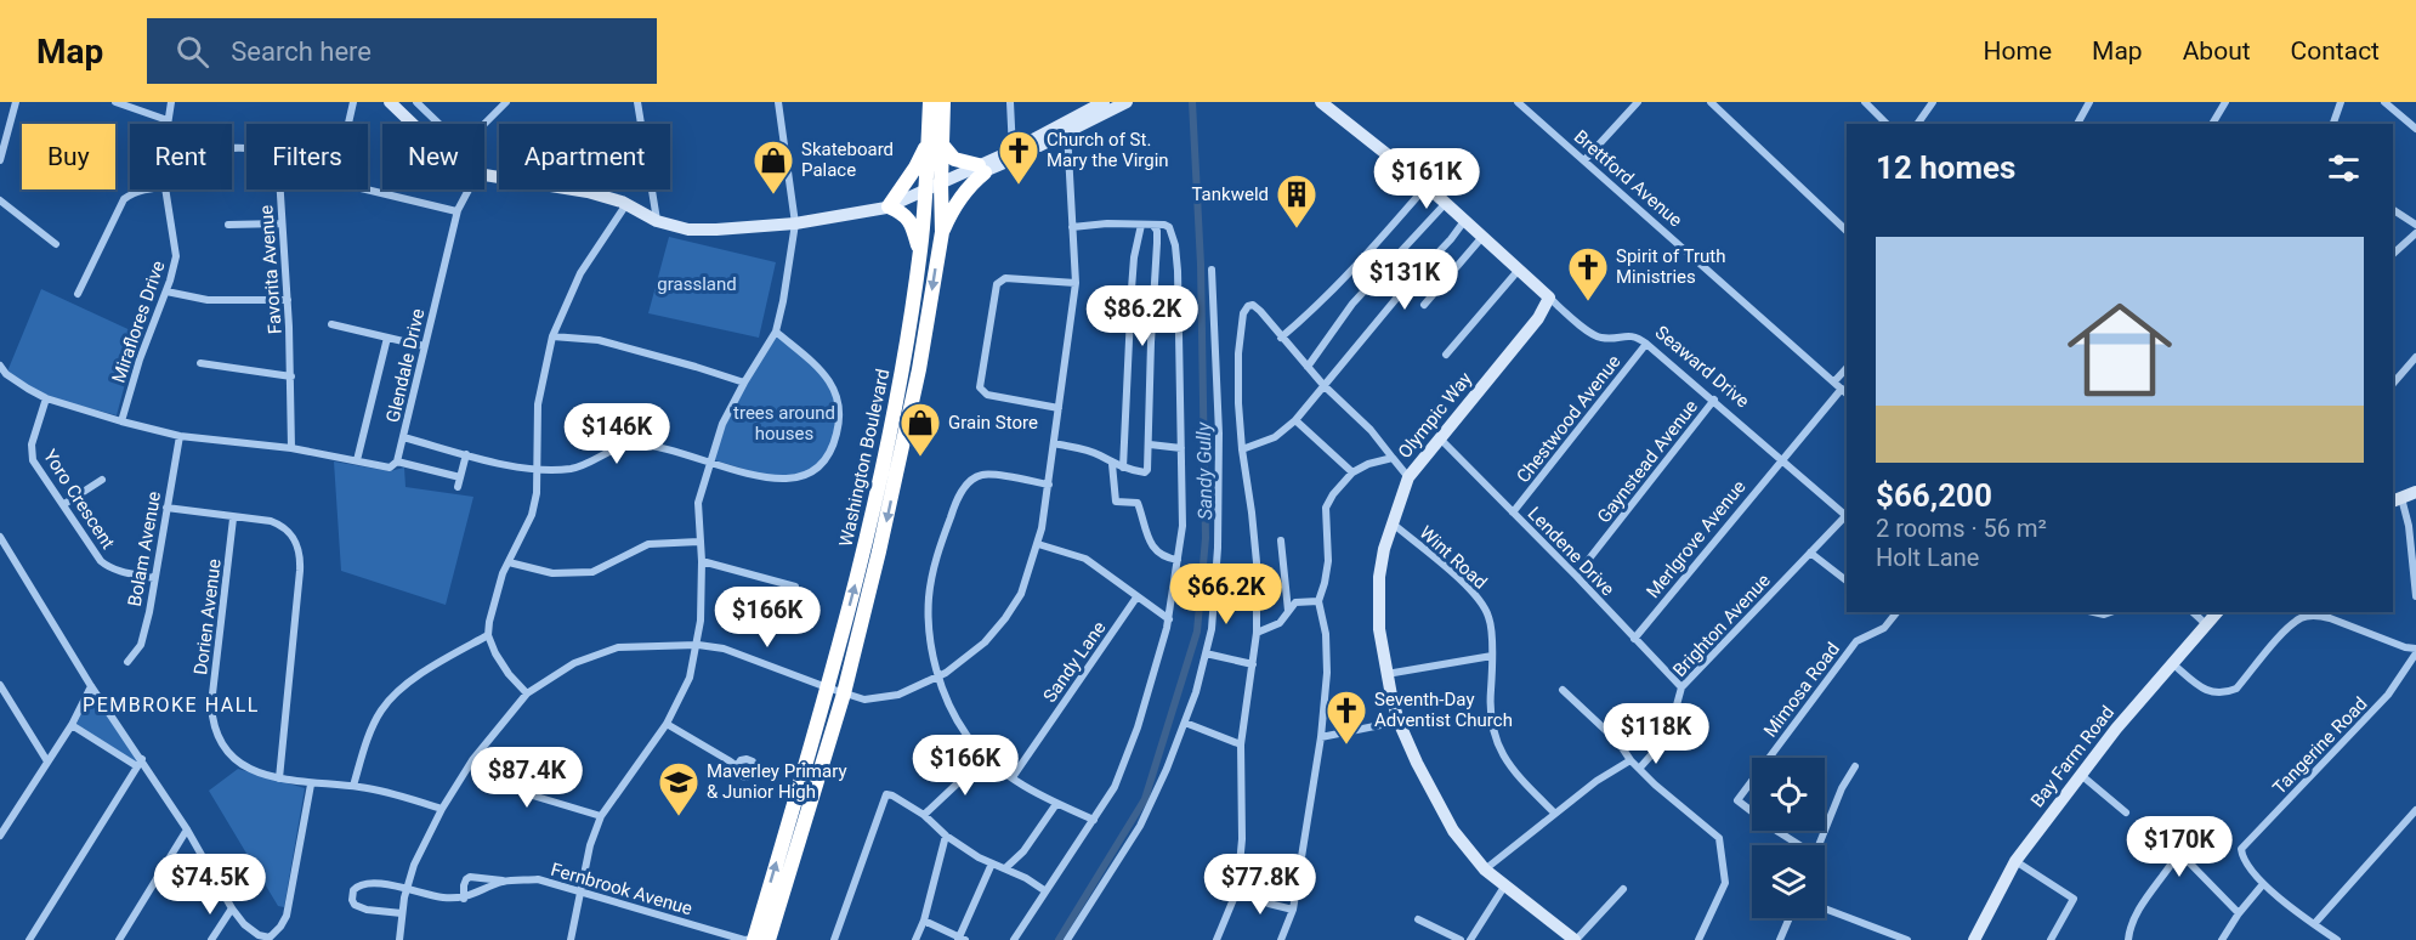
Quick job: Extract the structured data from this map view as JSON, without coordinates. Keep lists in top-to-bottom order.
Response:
{
  "streets": {
    "highway": ["Washington Boulevard"],
    "street": [
      "Brettford Avenue",
      "Favorita Avenue",
      "Miraflores Drive",
      "Glendale Drive",
      "Seaward Drive",
      "Olympic Way",
      "Chestwood Avenue",
      "Gaynstead Avenue",
      "Yoro Crescent",
      "Merlgrove Avenue",
      "Bolam Avenue",
      "Lendene Drive",
      "Wint Road",
      "Dorien Avenue",
      "Brighton Avenue",
      "Sandy Lane",
      "Mimosa Road",
      "Tangerine Road",
      "Bay Farm Road",
      "Fernbrook Avenue"
    ]
  },
  "crossings": [
    ["Brettford Avenue", "Merlgrove Avenue"],
    ["Seaward Drive", "Olympic Way"],
    ["Seaward Drive", "Chestwood Avenue"],
    ["Seaward Drive", "Gaynstead Avenue"],
    ["Seaward Drive", "Merlgrove Avenue"],
    ["Seaward Drive", "Brighton Avenue"],
    ["Olympic Way", "Lendene Drive"],
    ["Olympic Way", "Wint Road"],
    ["Chestwood Avenue", "Lendene Drive"],
    ["Washington Boulevard", "Fernbrook Avenue"],
    ["Gaynstead Avenue", "Lendene Drive"],
    ["Yoro Crescent", "Bolam Avenue"],
    ["Merlgrove Avenue", "Lendene Drive"],
    ["Lendene Drive", "Brighton Avenue"]
  ],
  "districts": ["PEMBROKE HALL"],
  "water": ["Sandy Gully"],
  "parks": ["grassland", "trees around houses"],
  "places": {
    "church": ["Church of St. Mary the Virgin", "Spirit of Truth Ministries", "Seventh-Day Adventist Church"],
    "shop": ["Skateboard Palace", "Grain Store"],
    "building": ["Tankweld"],
    "school or university": ["Maverley Primary & Junior High"]
  },
  "page": {
    "header": "Map",
    "search": "Search here",
    "nav": [
      "Home",
      "Map",
      "About",
      "Contact"
    ],
    "chip": [
      "Buy",
      "Rent",
      "Filters",
      "New",
      "Apartment"
    ],
    "heading": "12 homes",
    "price": [
      "$161K",
      "$131K",
      "$86.2K",
      "$146K",
      "$66.2K",
      "$166K",
      "$118K",
      "$166K",
      "$87.4K",
      "$170K",
      "$74.5K",
      "$77.8K"
    ],
    "list": [
      {
        "name": "$66,200",
        "note": "2 rooms · 56 m² · Holt Lane"
      }
    ]
  }
}
